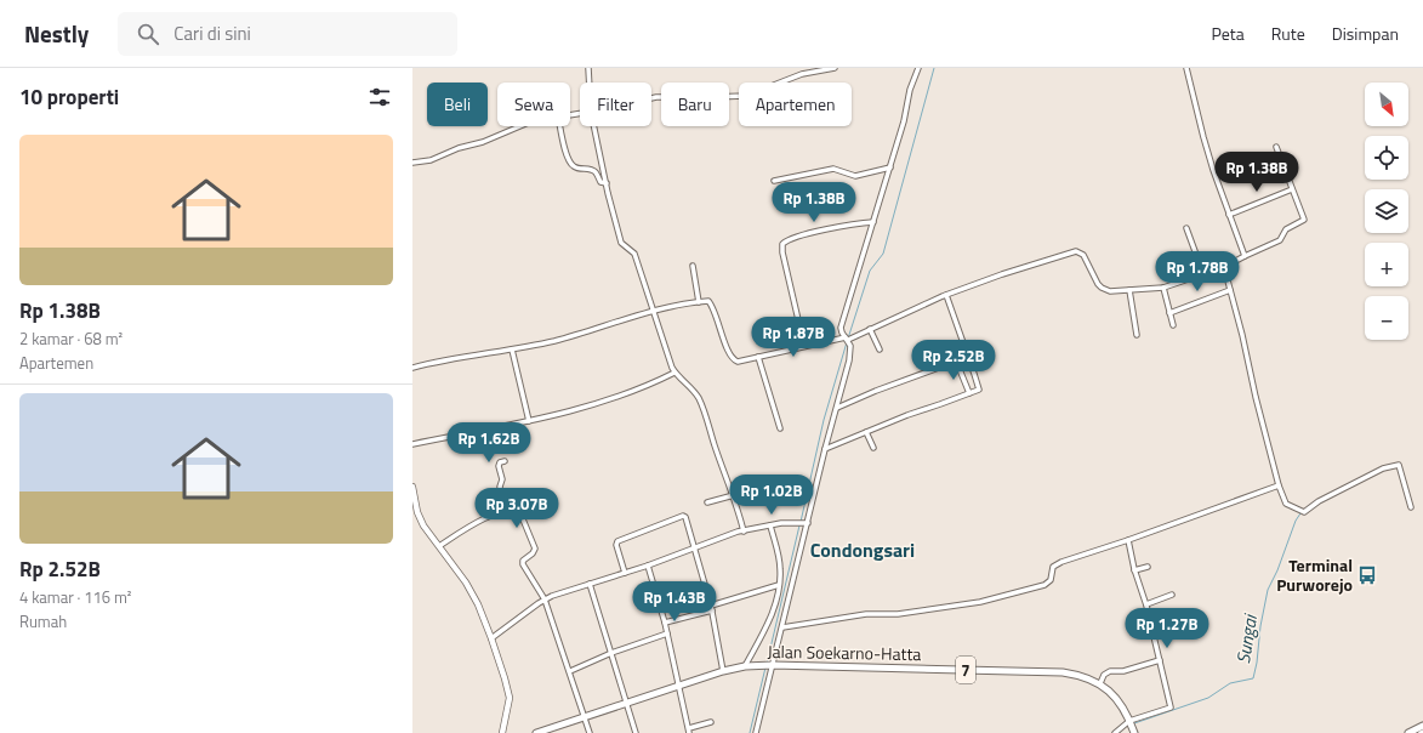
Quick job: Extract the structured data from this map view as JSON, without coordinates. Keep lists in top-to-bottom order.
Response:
{
  "streets": {
    "highway": ["Jalan Soekarno-Hatta", "7"]
  },
  "districts": ["Condongsari"],
  "water": ["Sungai"],
  "places": {
    "bus stop": ["Terminal Purworejo"]
  },
  "north": "bottom right",
  "page": {
    "header": "Nestly",
    "search": "Cari di sini",
    "nav": ["Peta", "Rute", "Disimpan"],
    "heading": "10 properti",
    "map_buttons": ["+", "−"],
    "chip": [
      "Beli",
      "Sewa",
      "Filter",
      "Baru",
      "Apartemen"
    ],
    "list": [
      {
        "name": "Rp 1.38B",
        "note": "2 kamar · 68 m² · Apartemen"
      },
      {
        "name": "Rp 2.52B",
        "note": "4 kamar · 116 m² · Rumah"
      }
    ],
    "price": [
      "Rp 1.38B",
      "Rp 1.38B",
      "Rp 1.78B",
      "Rp 1.87B",
      "Rp 2.52B",
      "Rp 1.62B",
      "Rp 1.02B",
      "Rp 3.07B",
      "Rp 1.43B",
      "Rp 1.27B"
    ]
  }
}
